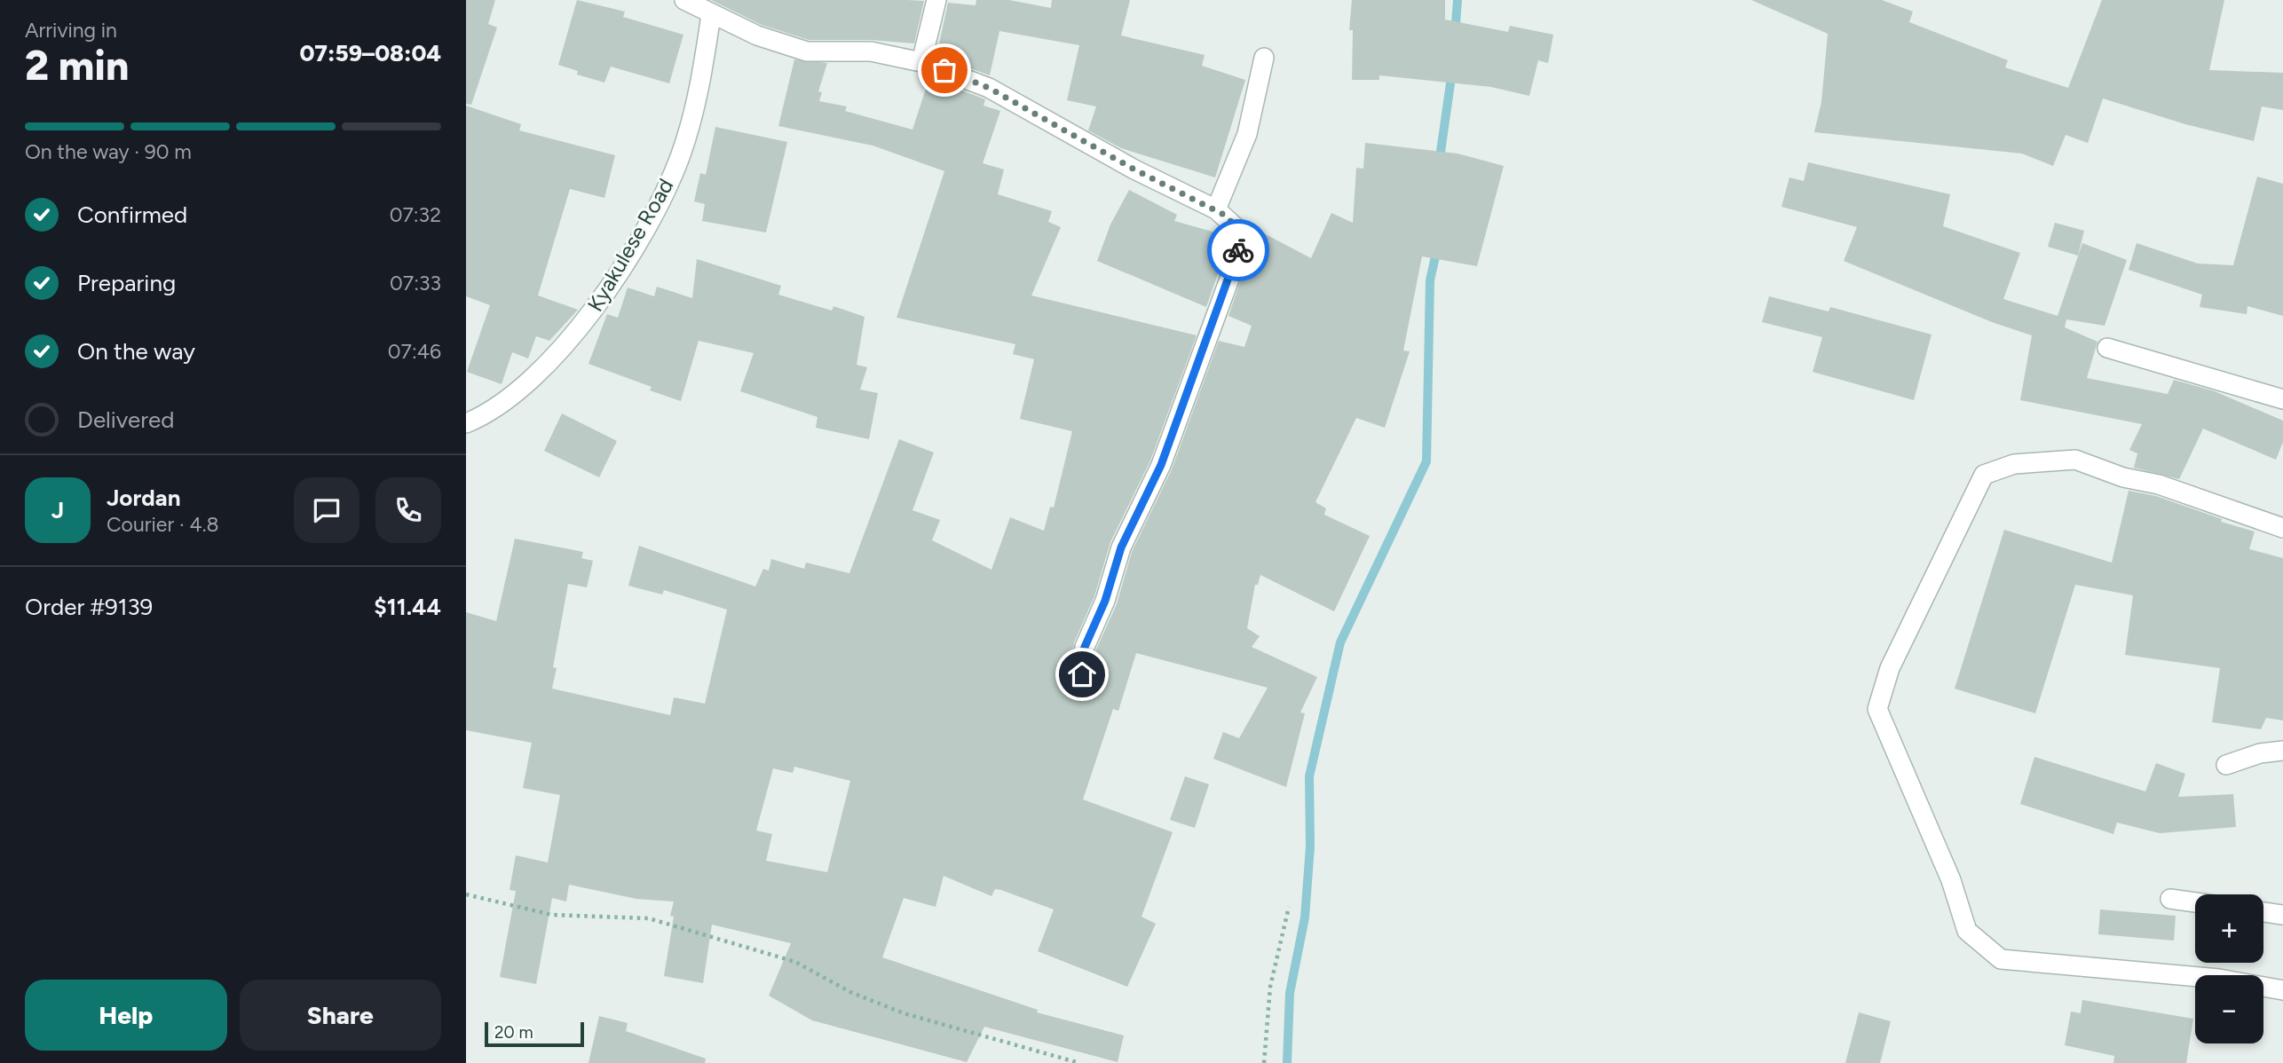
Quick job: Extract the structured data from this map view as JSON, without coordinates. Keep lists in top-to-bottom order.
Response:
{
  "streets": {
    "street": ["Kyakulese Road"]
  },
  "scale_bar": "20 m",
  "page": {
    "heading": ["2 min", "Arriving in", "07:59–08:04"],
    "panel": [
      "Jordan",
      "Courier · 4.8",
      "Order #9139",
      "$11.44"
    ],
    "bar": "On the way · 90 m",
    "list": [
      ["Confirmed", "07:32"],
      ["Preparing", "07:33"],
      ["On the way", "07:46"],
      "Delivered"
    ],
    "round": "J",
    "map_buttons": ["+", "−"],
    "buttons": ["Help", "Share"],
    "scale": "20 m"
  }
}
